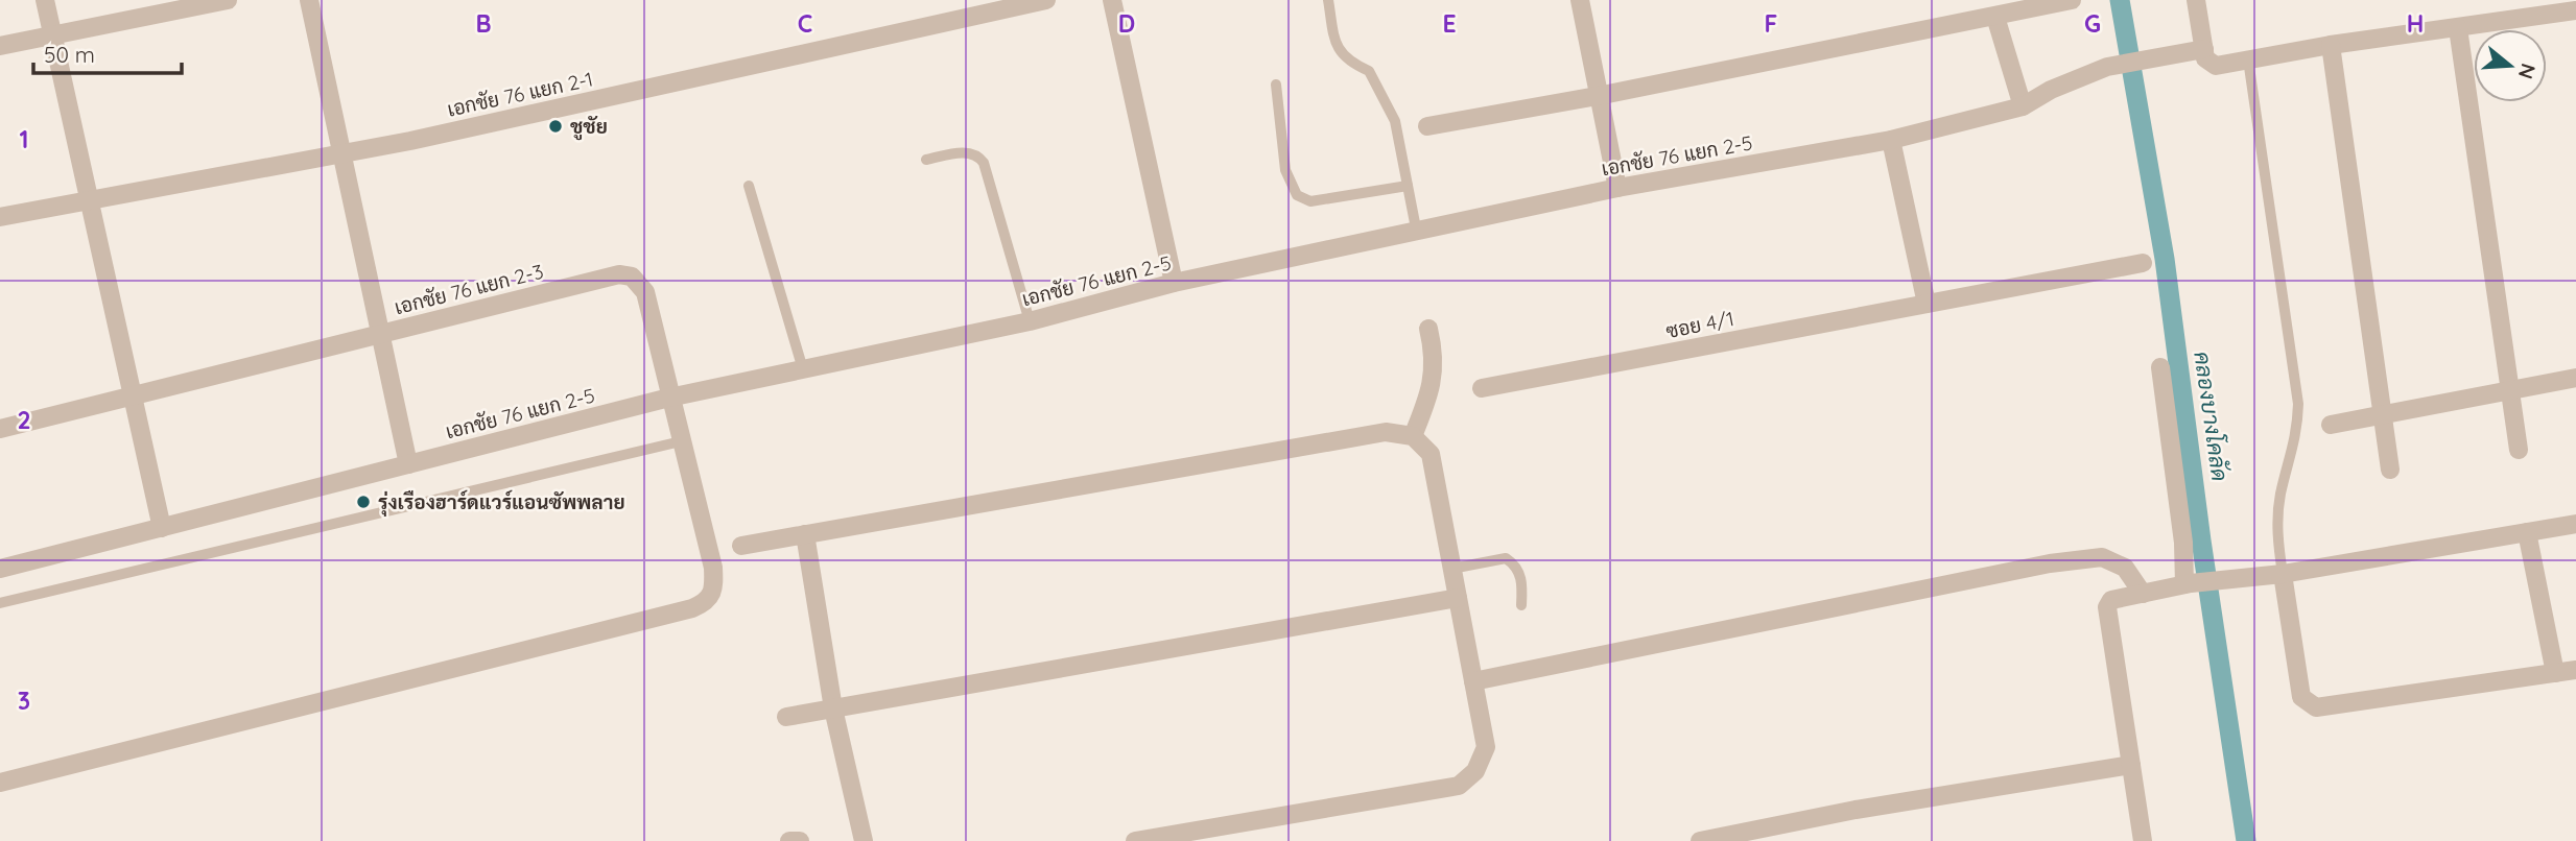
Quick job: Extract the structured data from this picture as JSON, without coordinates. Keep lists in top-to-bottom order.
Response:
{
  "streets": {
    "street": [
      "เอกชัย 76 แยก 2-1",
      "เอกชัย 76 แยก 2-5",
      "เอกชัย 76 แยก 2-3",
      "ซอย 4/1"
    ]
  },
  "crossings": [
    ["เอกชัย 76 แยก 2-5", "เอกชัย 76 แยก 2-3"]
  ],
  "water": ["คลองบางโคลัด"],
  "places": ["ชูชัย", "รุ่งเรืองฮาร์ดแวร์แอนซัพพลาย"],
  "scale_bar": "50 m",
  "north": "right",
  "grid": {
    "columns": [
      "B",
      "C",
      "D",
      "E",
      "F",
      "G",
      "H"
    ],
    "rows": ["1", "2", "3"]
  }
}
